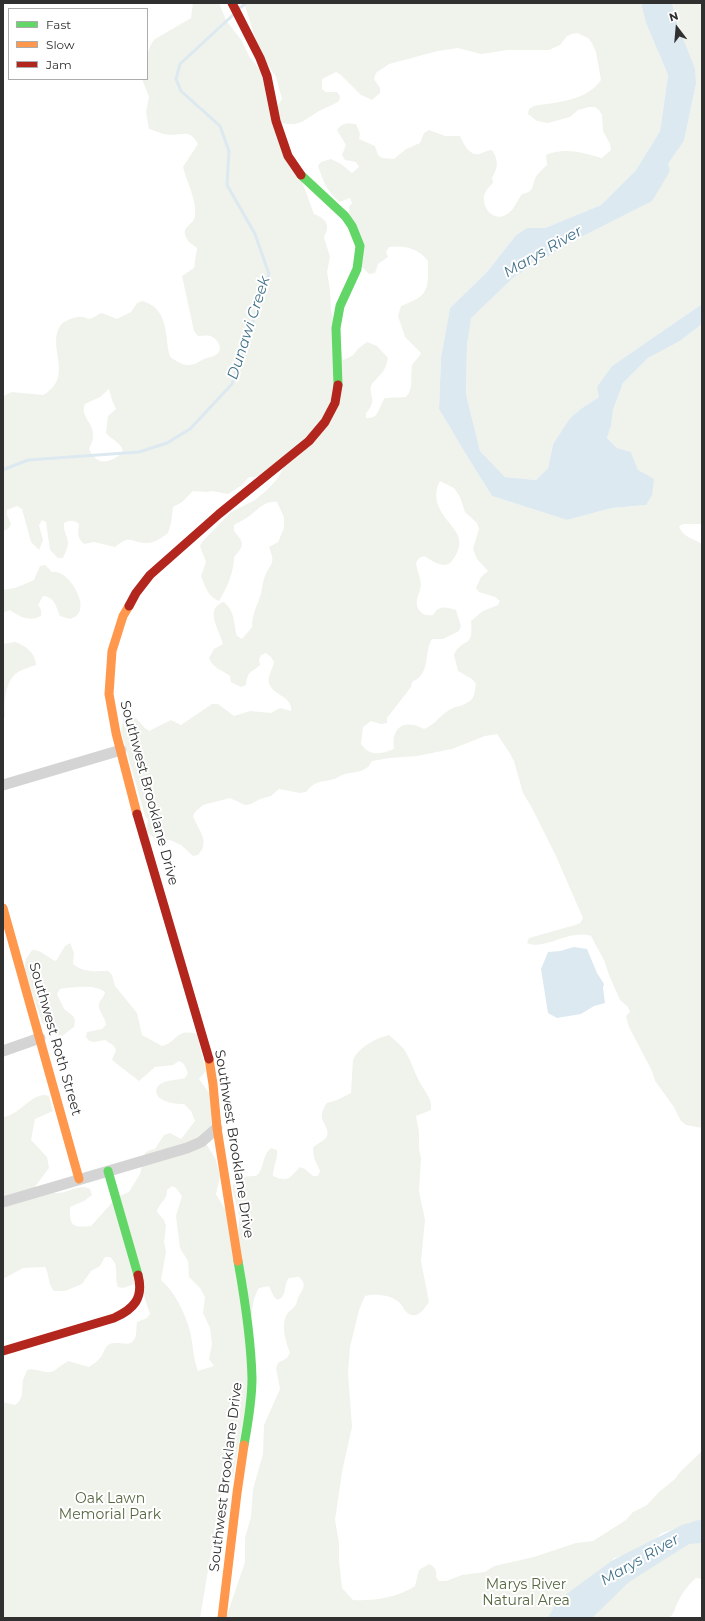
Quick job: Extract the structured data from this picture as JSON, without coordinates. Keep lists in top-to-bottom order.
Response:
{
  "streets": {
    "street": ["Southwest Brooklane Drive", "Southwest Roth Street"]
  },
  "water": ["Marys River", "Dunawi Creek"],
  "parks": ["Oak Lawn Memorial Park", "Marys River Natural Area"],
  "legend": ["Fast", "Slow", "Jam"],
  "north": "top"
}
